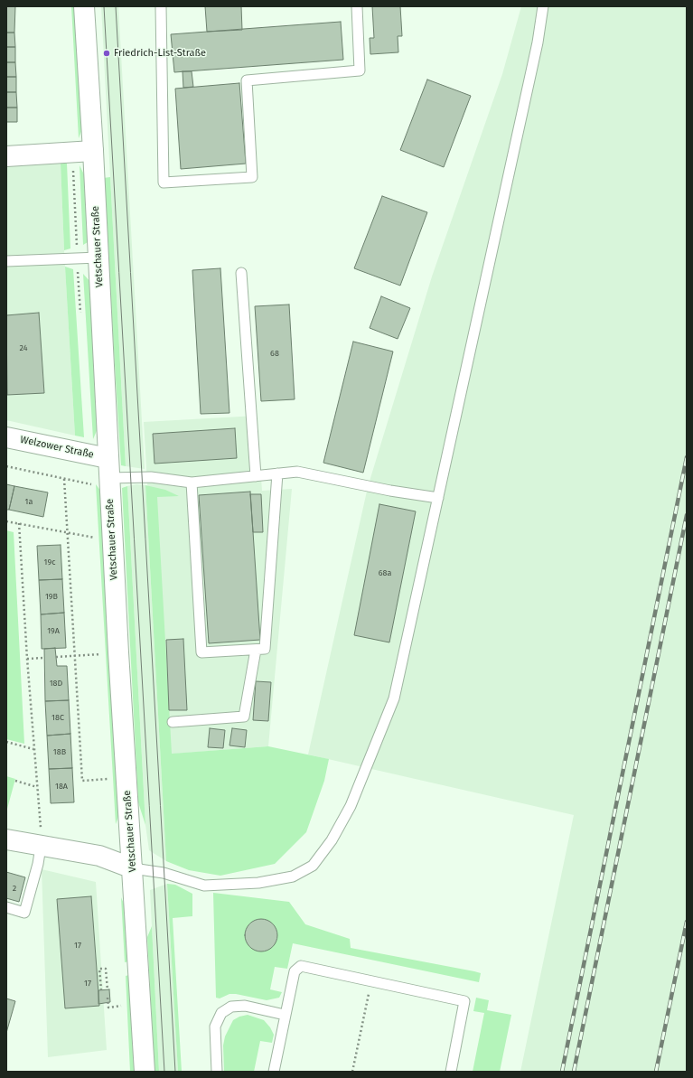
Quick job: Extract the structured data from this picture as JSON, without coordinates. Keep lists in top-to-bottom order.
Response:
{
  "streets": {
    "street": ["Vetschauer Straße", "Welzower Straße"]
  },
  "crossings": [
    ["Vetschauer Straße", "Welzower Straße"]
  ],
  "places": ["Friedrich-List-Straße"],
  "house_numbers": [
    "24",
    "68",
    "1a",
    "19c",
    "68a",
    "19B",
    "19A",
    "18D",
    "18C",
    "18B",
    "18A",
    "2",
    "17",
    "17"
  ]
}
